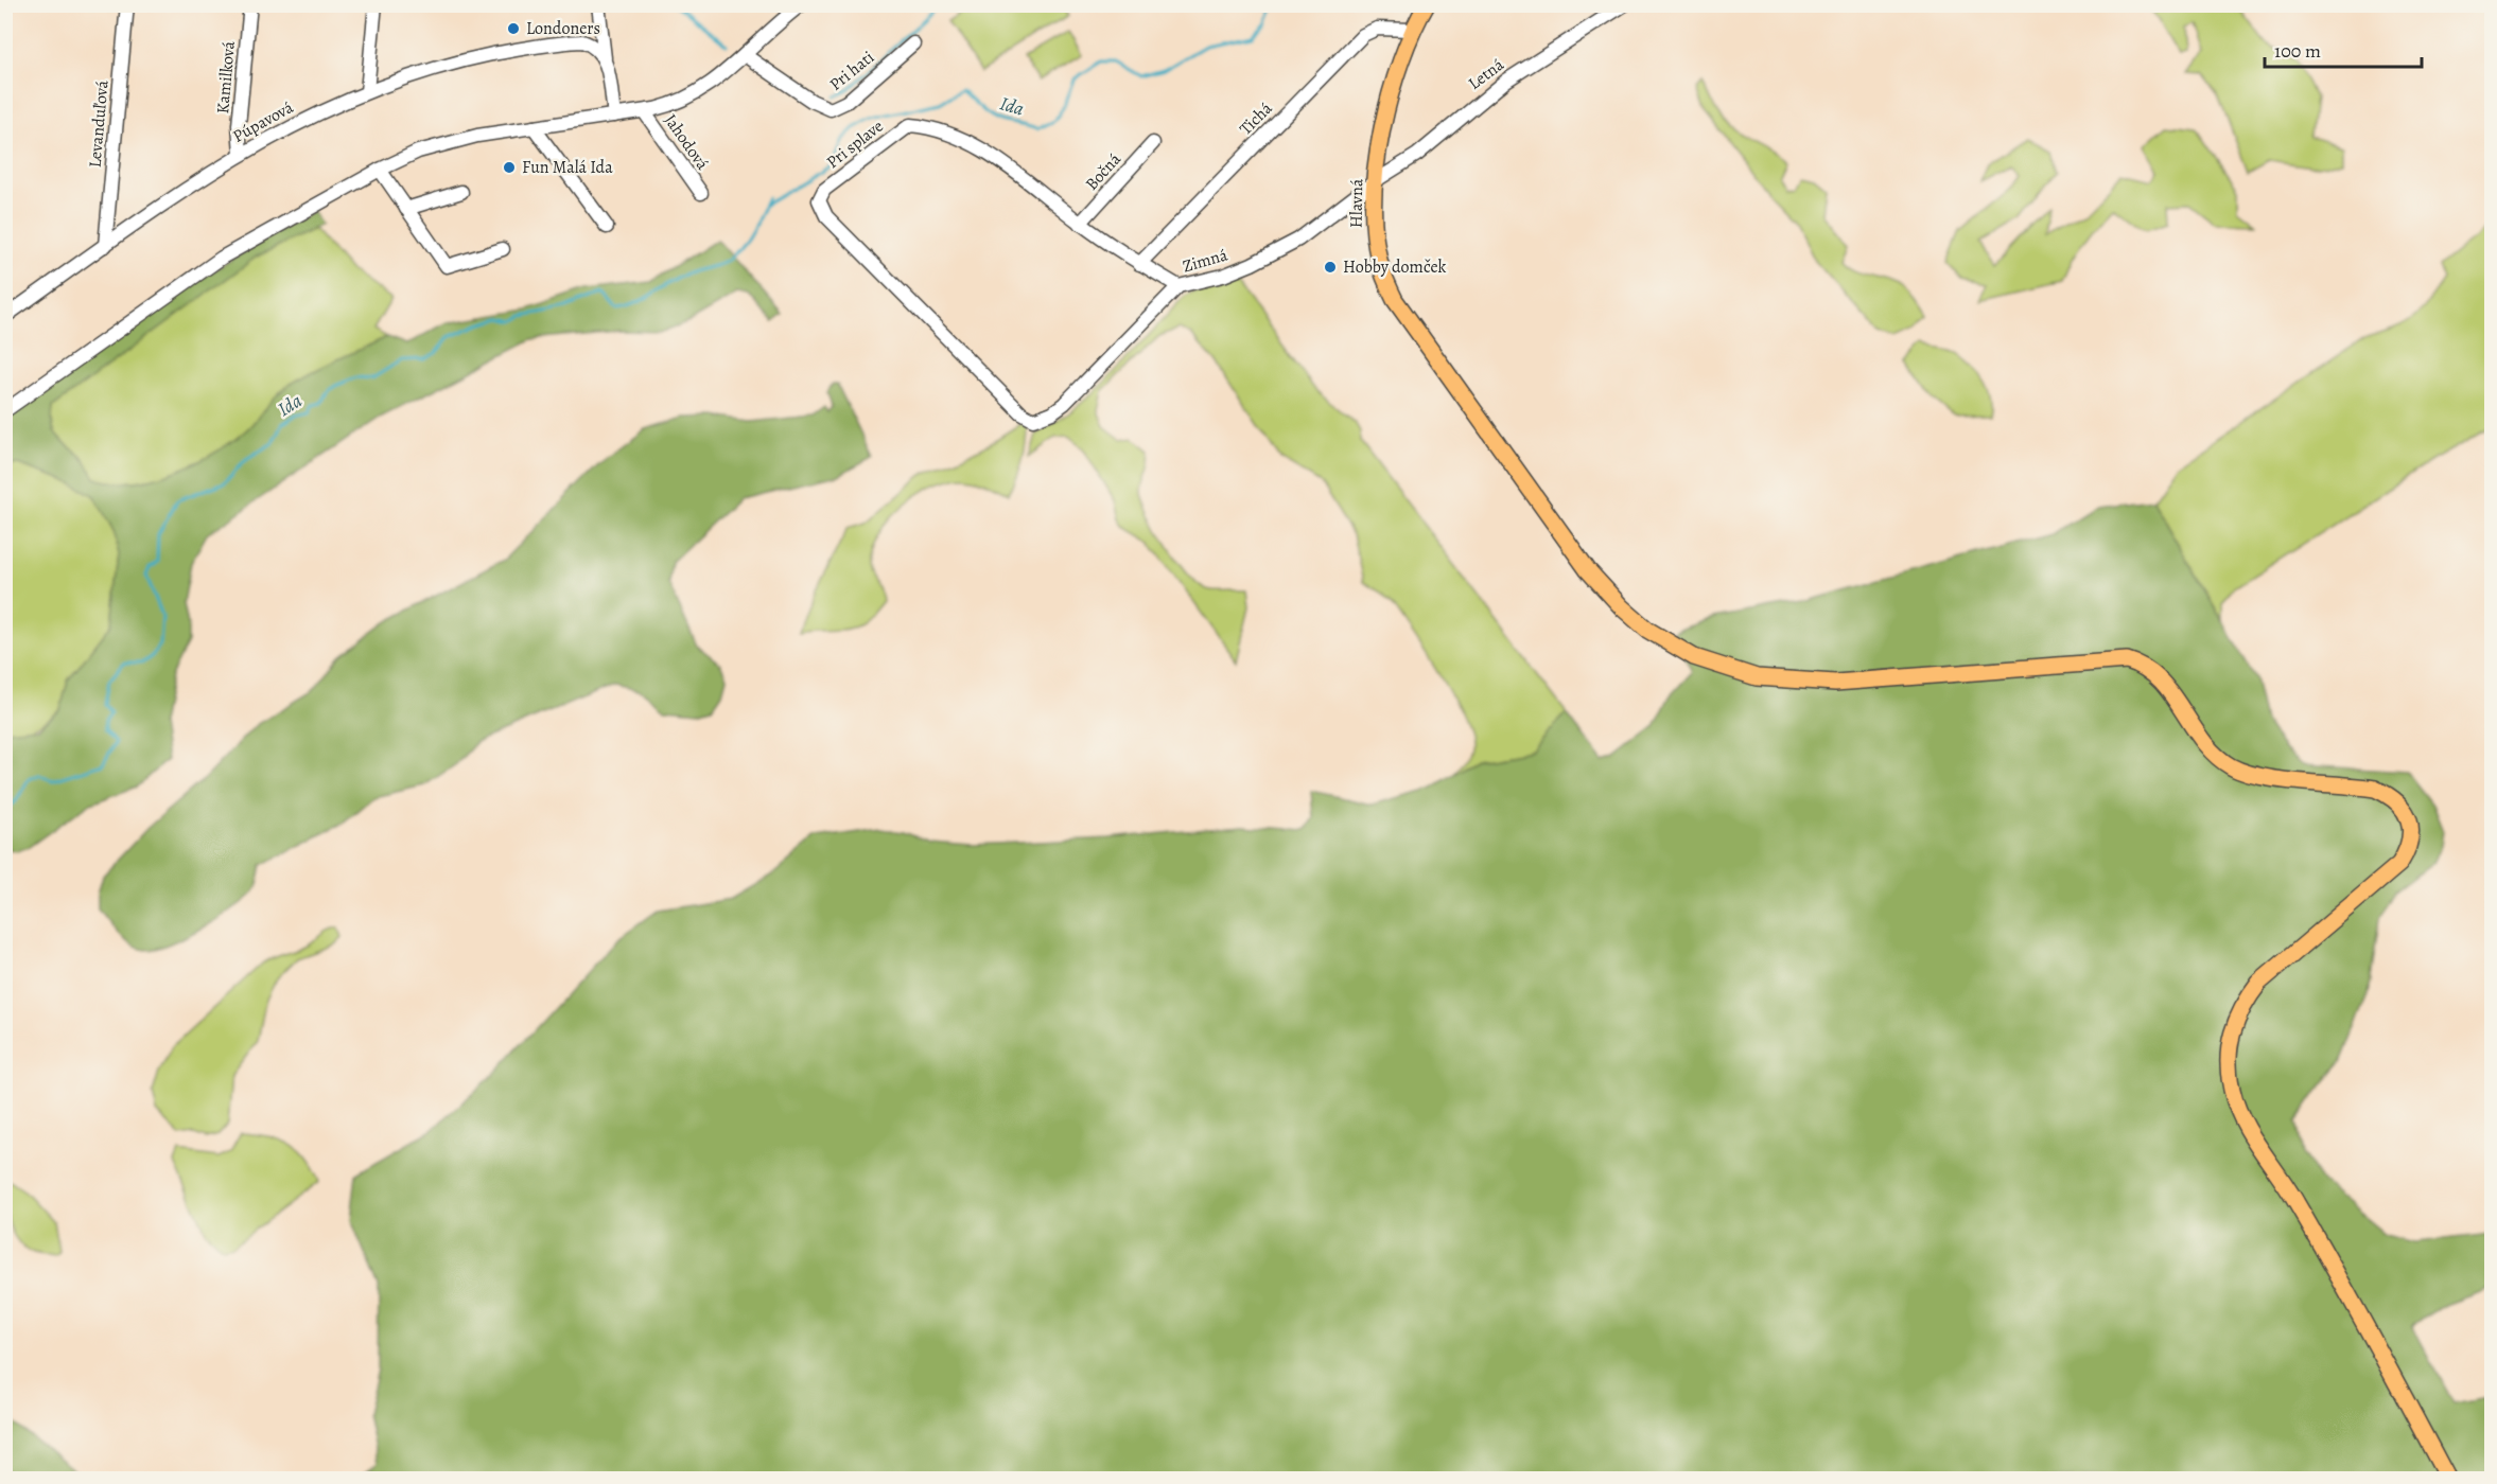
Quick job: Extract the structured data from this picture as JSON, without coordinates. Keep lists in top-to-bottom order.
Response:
{
  "streets": {
    "main road": ["Hlavná"],
    "street": [
      "Pri hati",
      "Letná",
      "Kamilková",
      "Tichá",
      "Púpavová",
      "Levanduľová",
      "Jahodová",
      "Pri splave",
      "Bočná",
      "Zimná"
    ]
  },
  "crossings": [
    ["Letná", "Hlavná"],
    ["Letná", "Zimná"],
    ["Kamilková", "Púpavová"],
    ["Tichá", "Pri splave"],
    ["Tichá", "Hlavná"],
    ["Púpavová", "Levanduľová"],
    ["Pri splave", "Bočná"],
    ["Pri splave", "Zimná"],
    ["Hlavná", "Zimná"]
  ],
  "water": ["Ida"],
  "places": ["Londoners", "Fun Malá Ida", "Hobby domček"],
  "scale_bar": "100 m"
}
